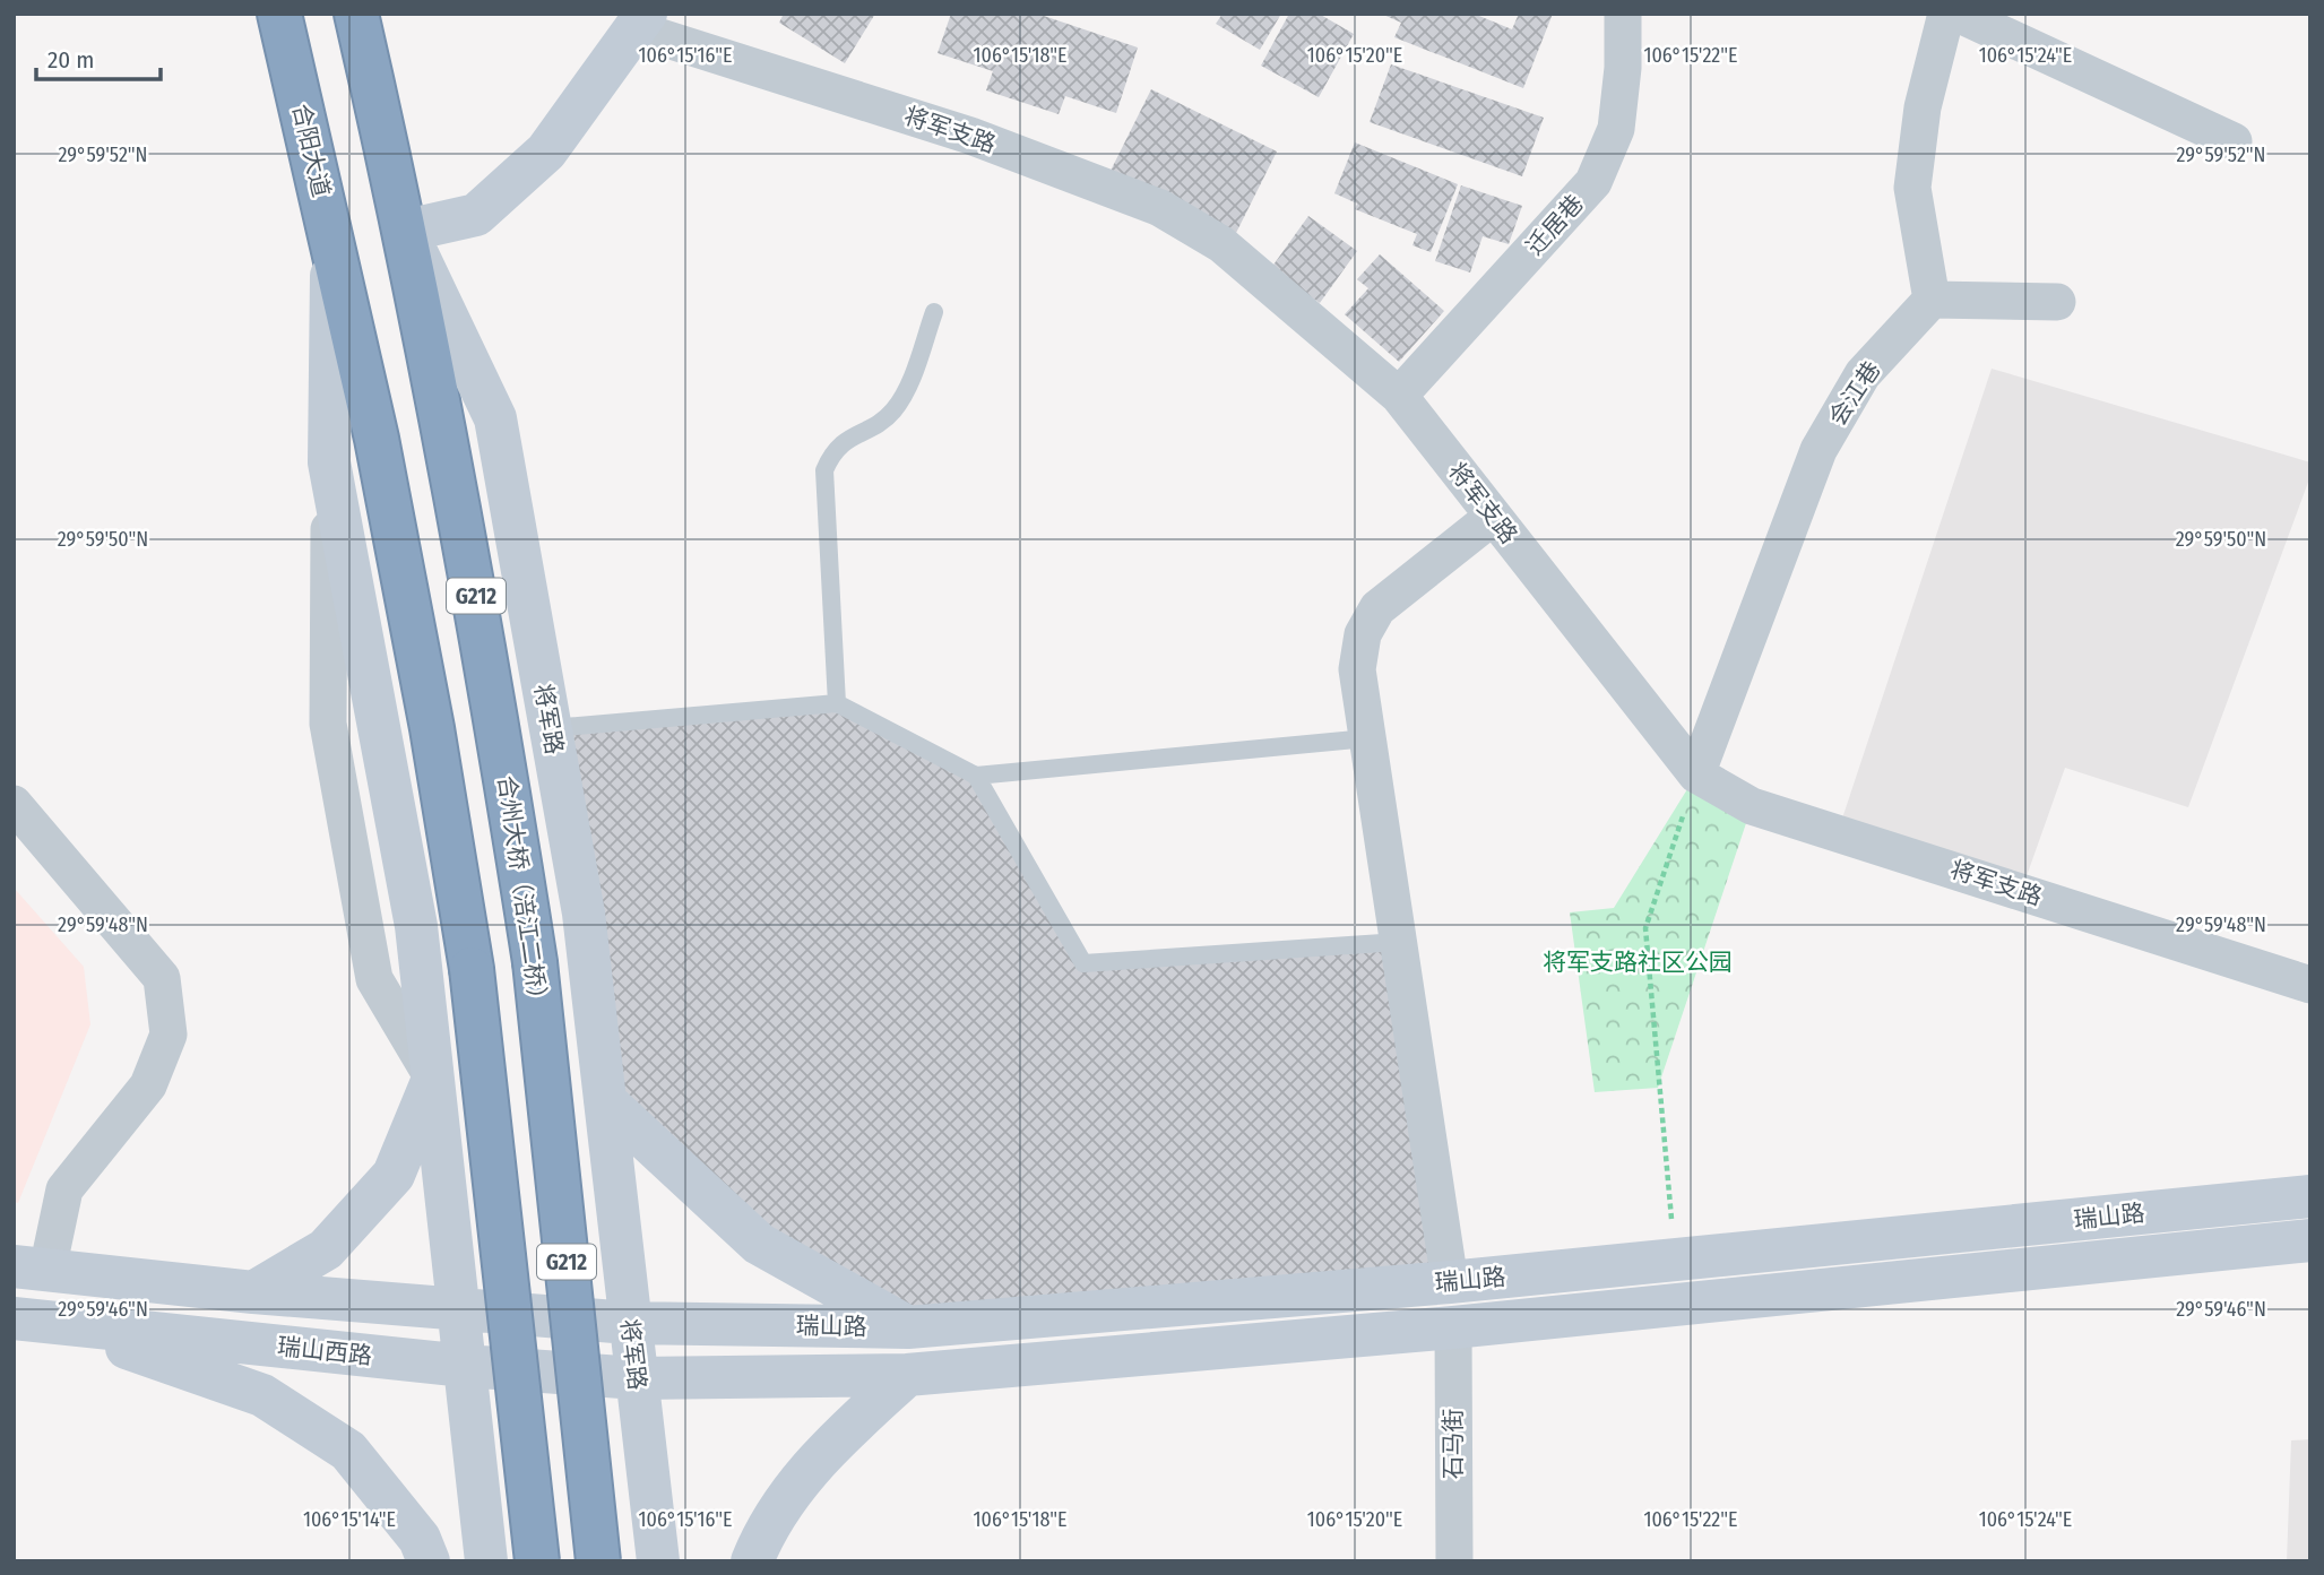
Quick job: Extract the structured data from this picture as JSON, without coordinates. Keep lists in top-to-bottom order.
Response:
{
  "streets": {
    "highway": ["合阳大道", "G212", "合州大桥（涪江二桥）"],
    "main road": ["将军路", "瑞山路", "瑞山西路"],
    "street": [
      "将军支路",
      "迁居巷",
      "会江巷",
      "石马街"
    ]
  },
  "crossings": [
    ["将军支路", "迁居巷"],
    ["将军支路", "会江巷"],
    ["合阳大道", "G212"],
    ["G212", "将军路"],
    ["G212", "合州大桥（涪江二桥）"],
    ["将军路", "合州大桥（涪江二桥）"],
    ["将军路", "瑞山路"],
    ["将军路", "瑞山西路"],
    ["瑞山路", "瑞山西路"],
    ["瑞山路", "石马街"]
  ],
  "parks": ["将军支路社区公园"],
  "scale_bar": "20 m",
  "coordinates": [
    "106°15'16\"E",
    "106°15'18\"E",
    "106°15'20\"E",
    "106°15'22\"E",
    "106°15'24\"E",
    "29°59'52\"N",
    "29°59'50\"N",
    "29°59'48\"N",
    "29°59'46\"N",
    "106°15'14\"E"
  ]
}
